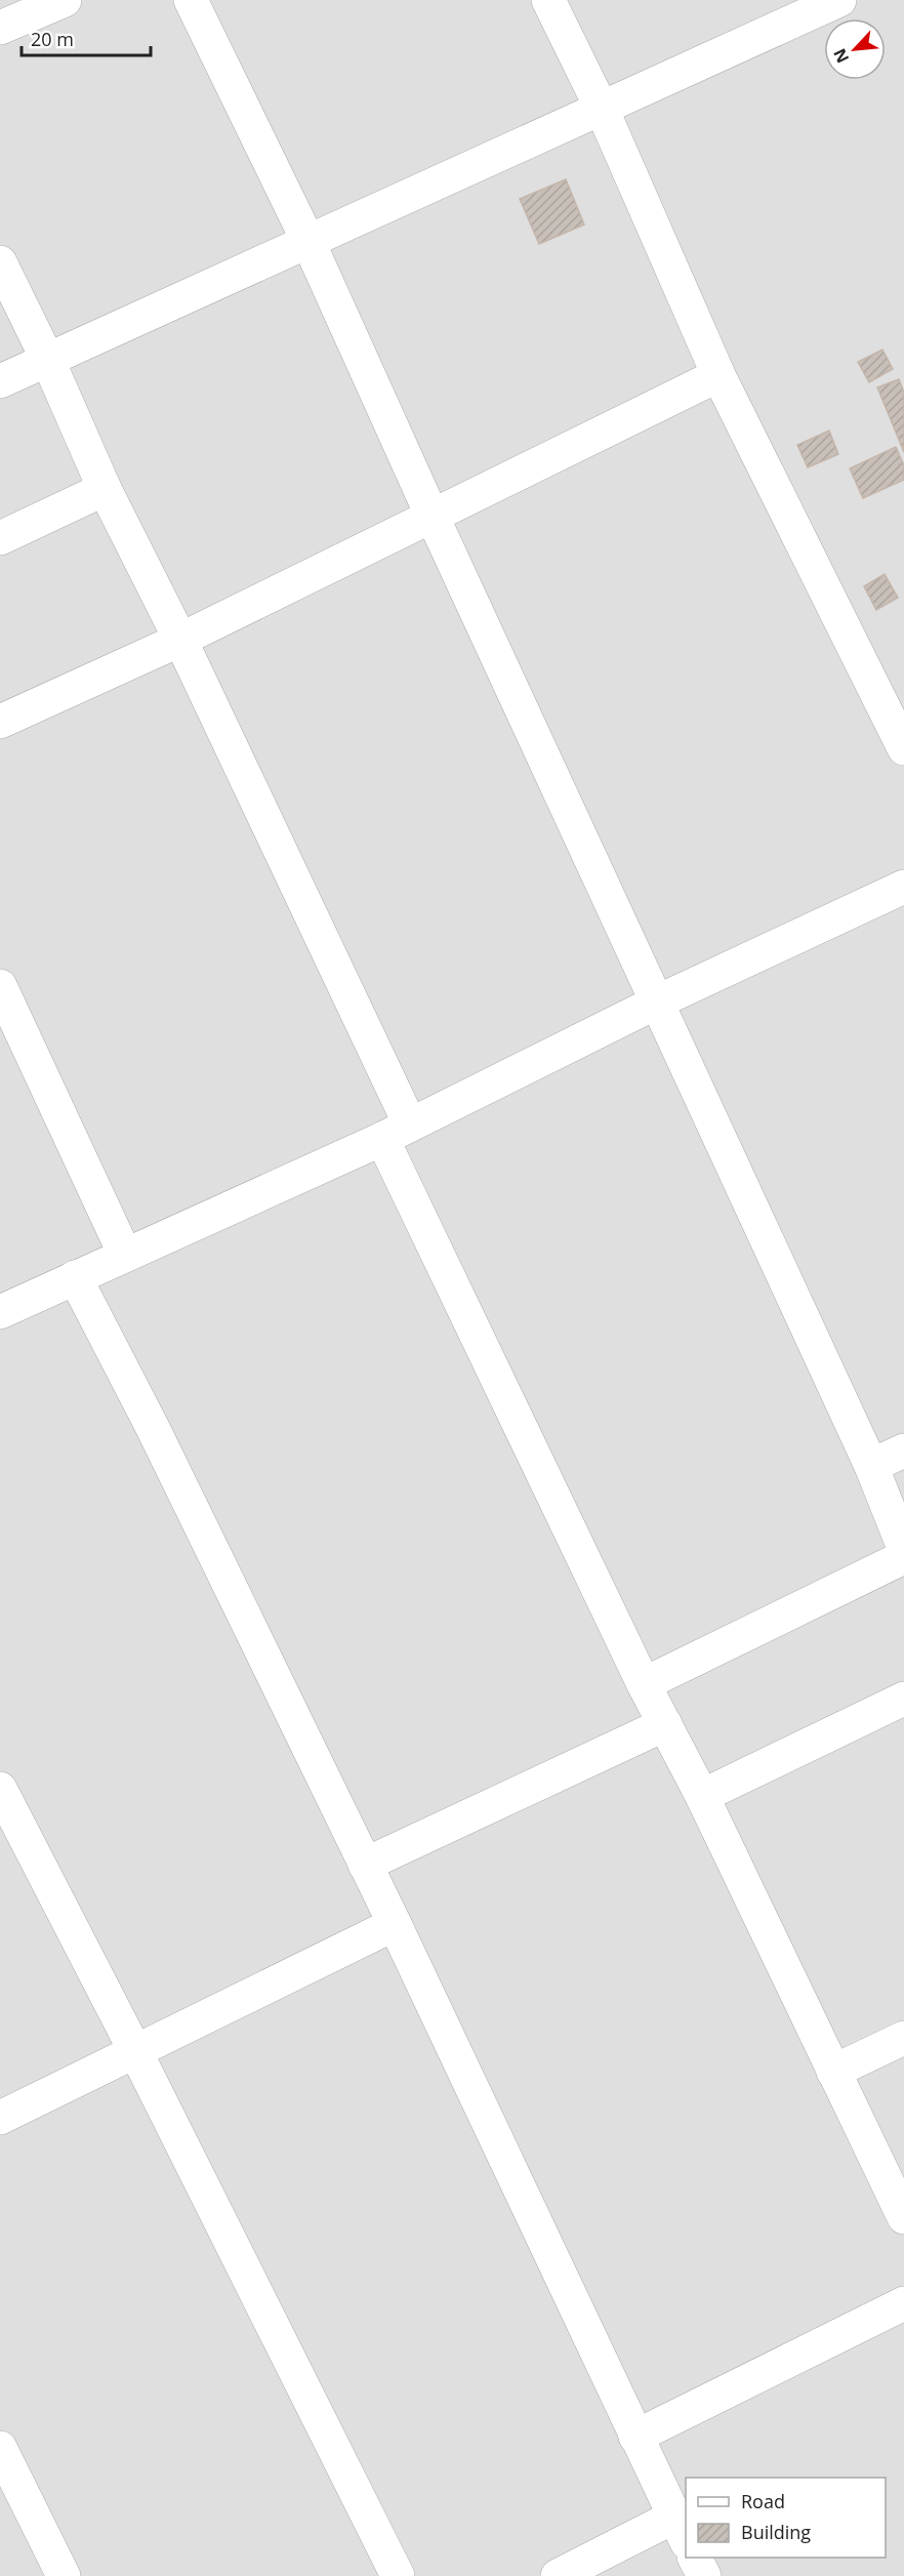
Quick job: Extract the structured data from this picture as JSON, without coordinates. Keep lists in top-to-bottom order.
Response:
{
  "legend": ["Road", "Building"],
  "scale_bar": "20 m",
  "north": "bottom left"
}
